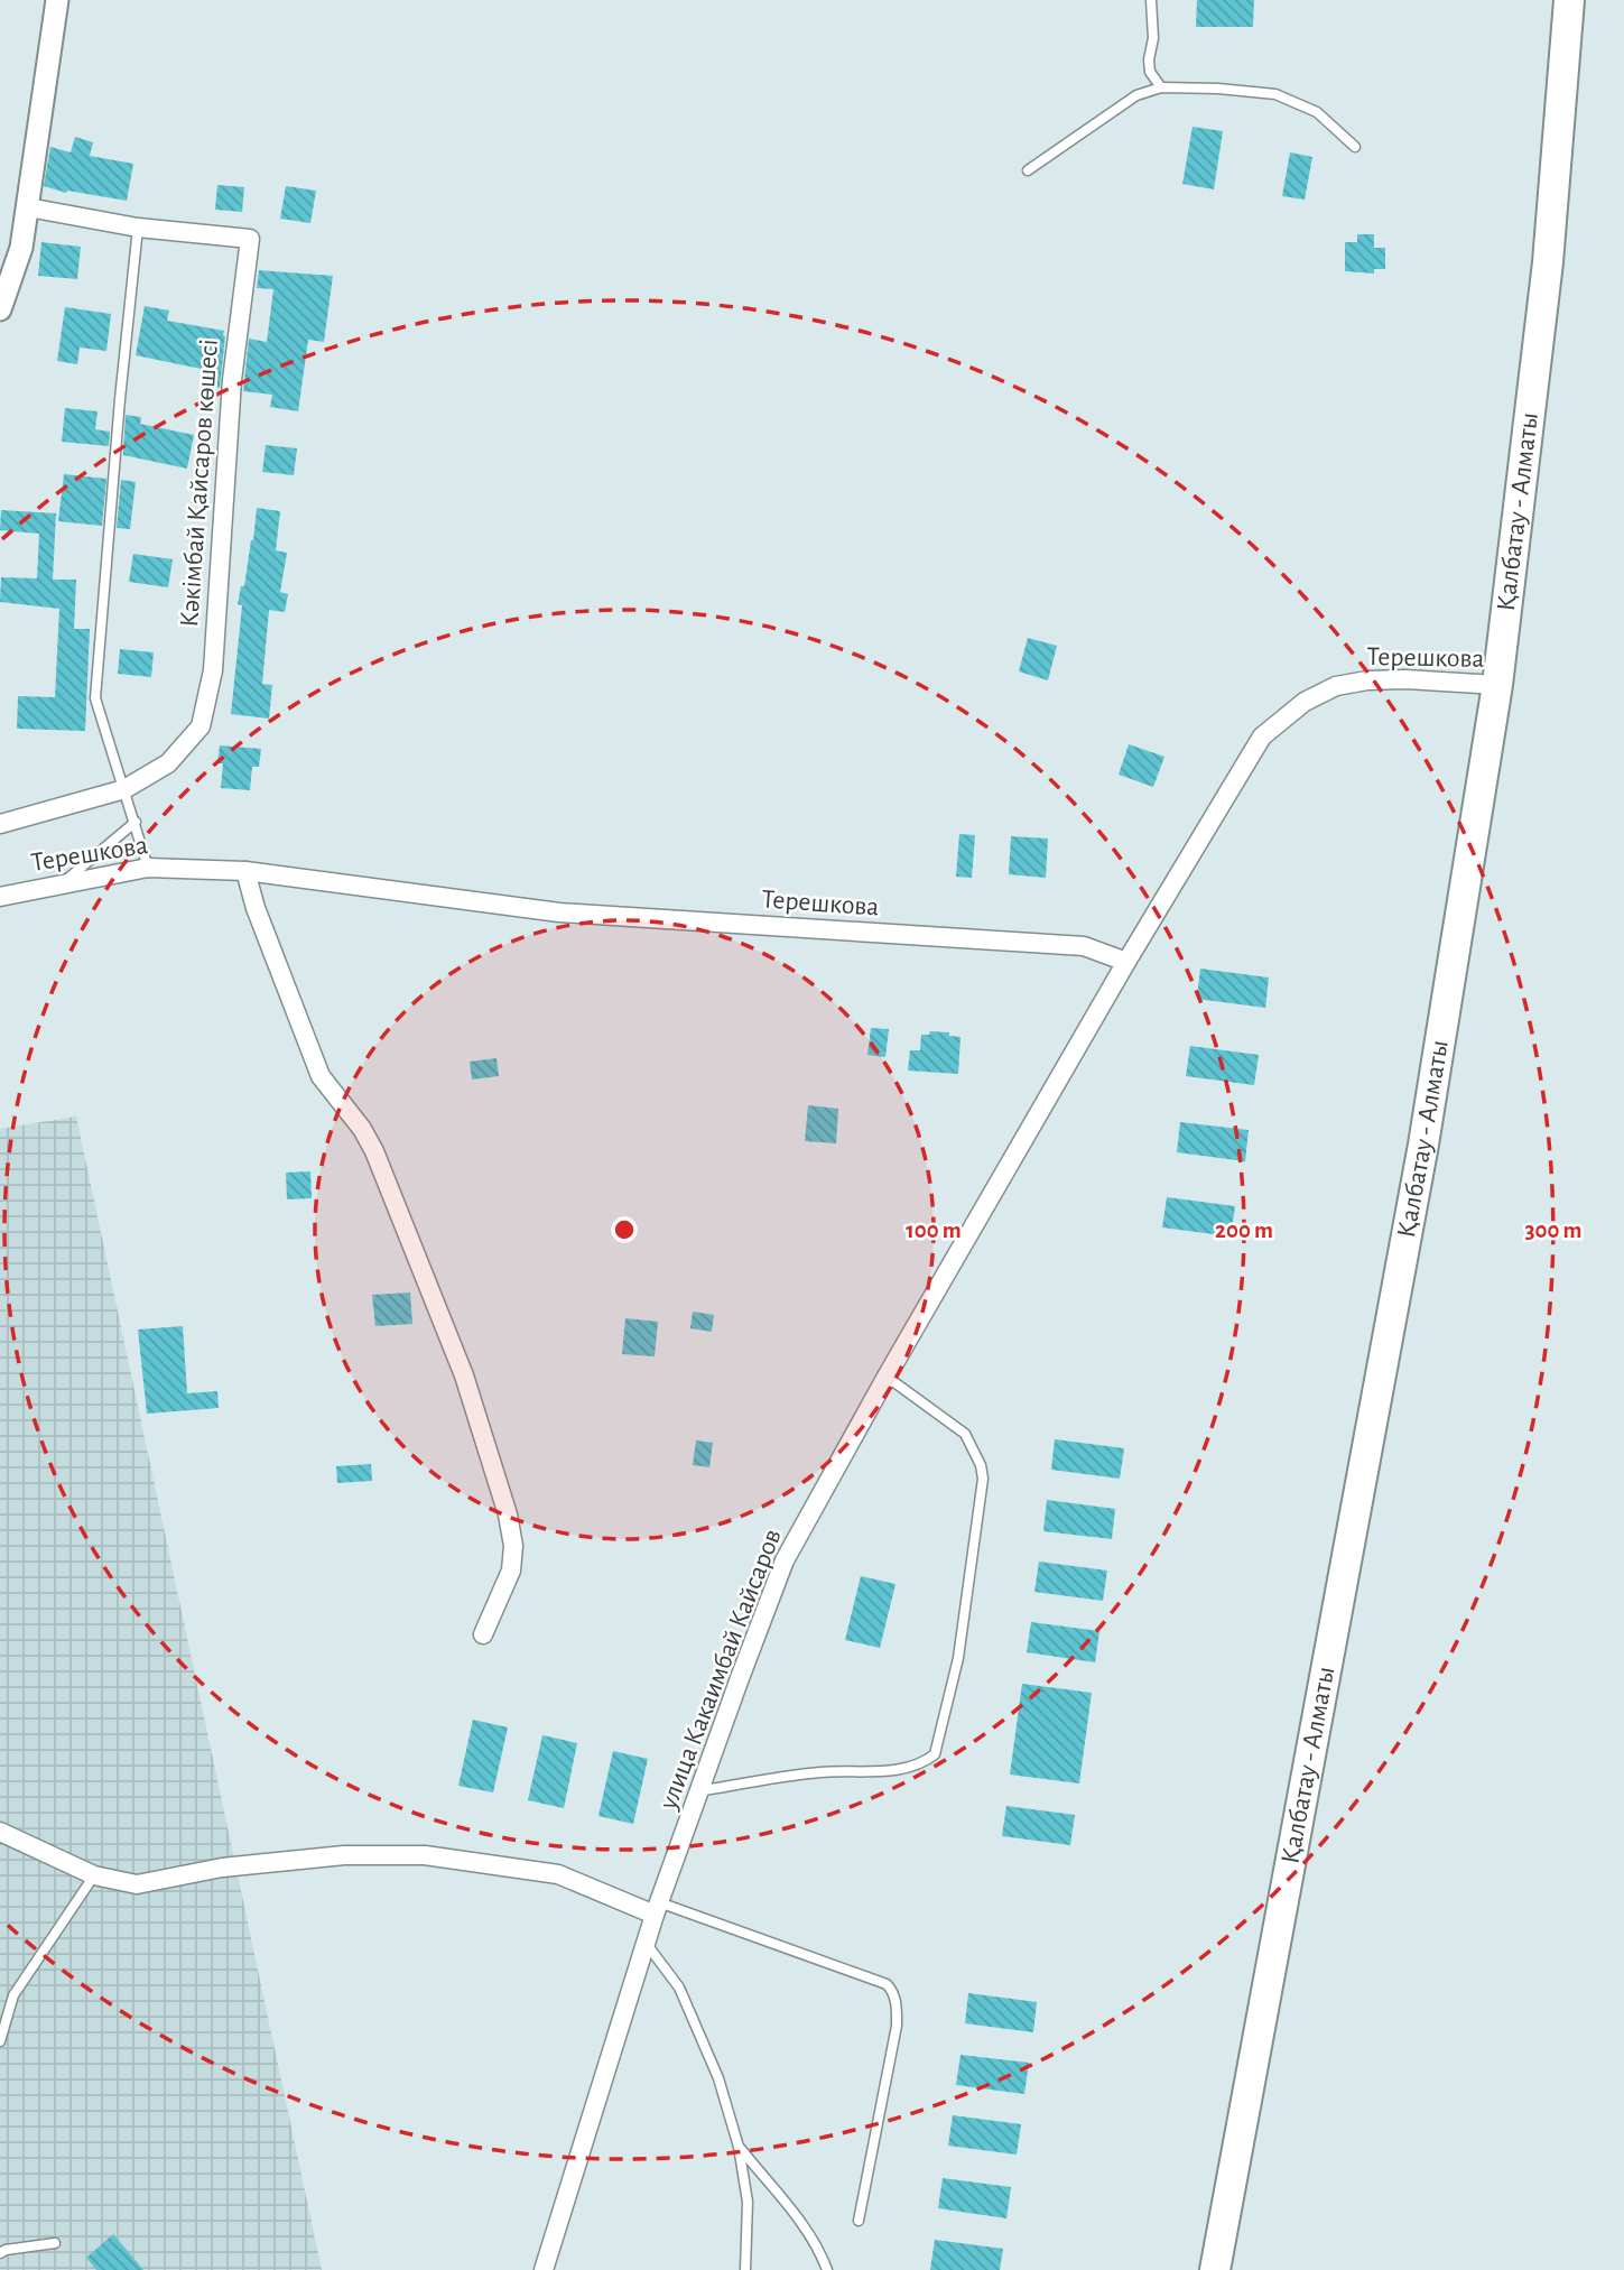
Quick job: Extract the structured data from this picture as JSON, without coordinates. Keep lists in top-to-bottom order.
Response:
{
  "streets": {
    "highway": ["Қалбатау - Алматы"],
    "street": ["Кәкімбай Қайсаров көшесі", "Терешкова", "улица Какаимбай Кайсаров"]
  },
  "crossings": [
    ["Қалбатау - Алматы", "Терешкова"],
    ["Терешкова", "улица Какаимбай Кайсаров"]
  ],
  "rings": ["100 m", "200 m", "300 m"]
}
